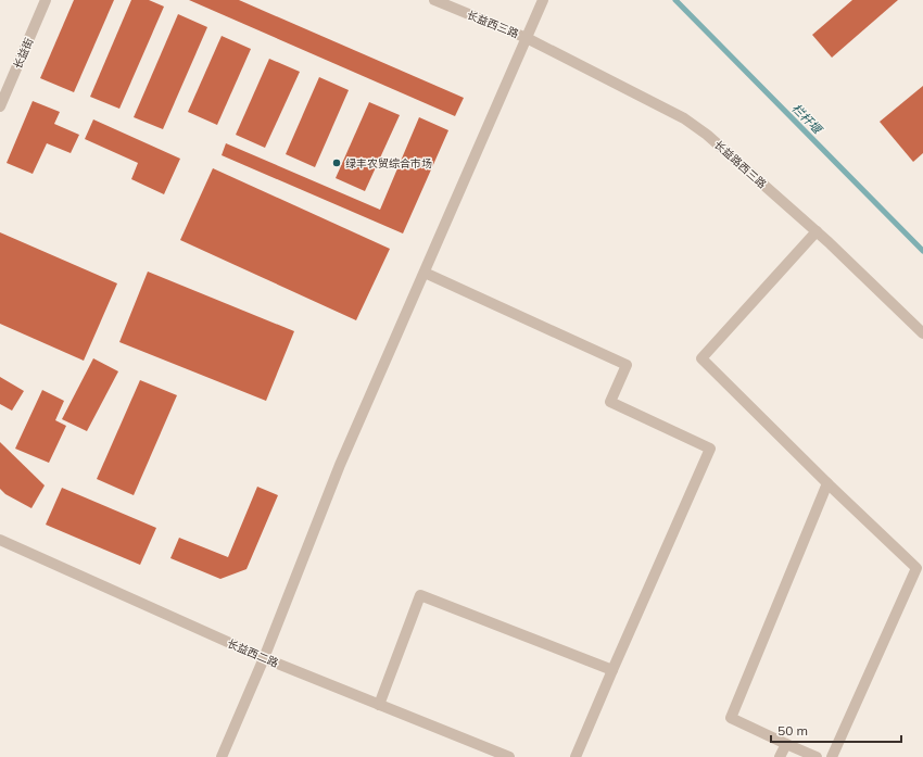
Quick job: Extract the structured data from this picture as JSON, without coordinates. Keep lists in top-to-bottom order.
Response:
{
  "streets": {
    "street": [
      "长益西三路",
      "长益街",
      "长益路西三路",
      "长益西二路"
    ]
  },
  "crossings": [
    ["长益西三路", "长益路西三路"]
  ],
  "water": ["栏杆堰"],
  "places": ["绿丰农贸综合市场"],
  "scale_bar": "50 m"
}
